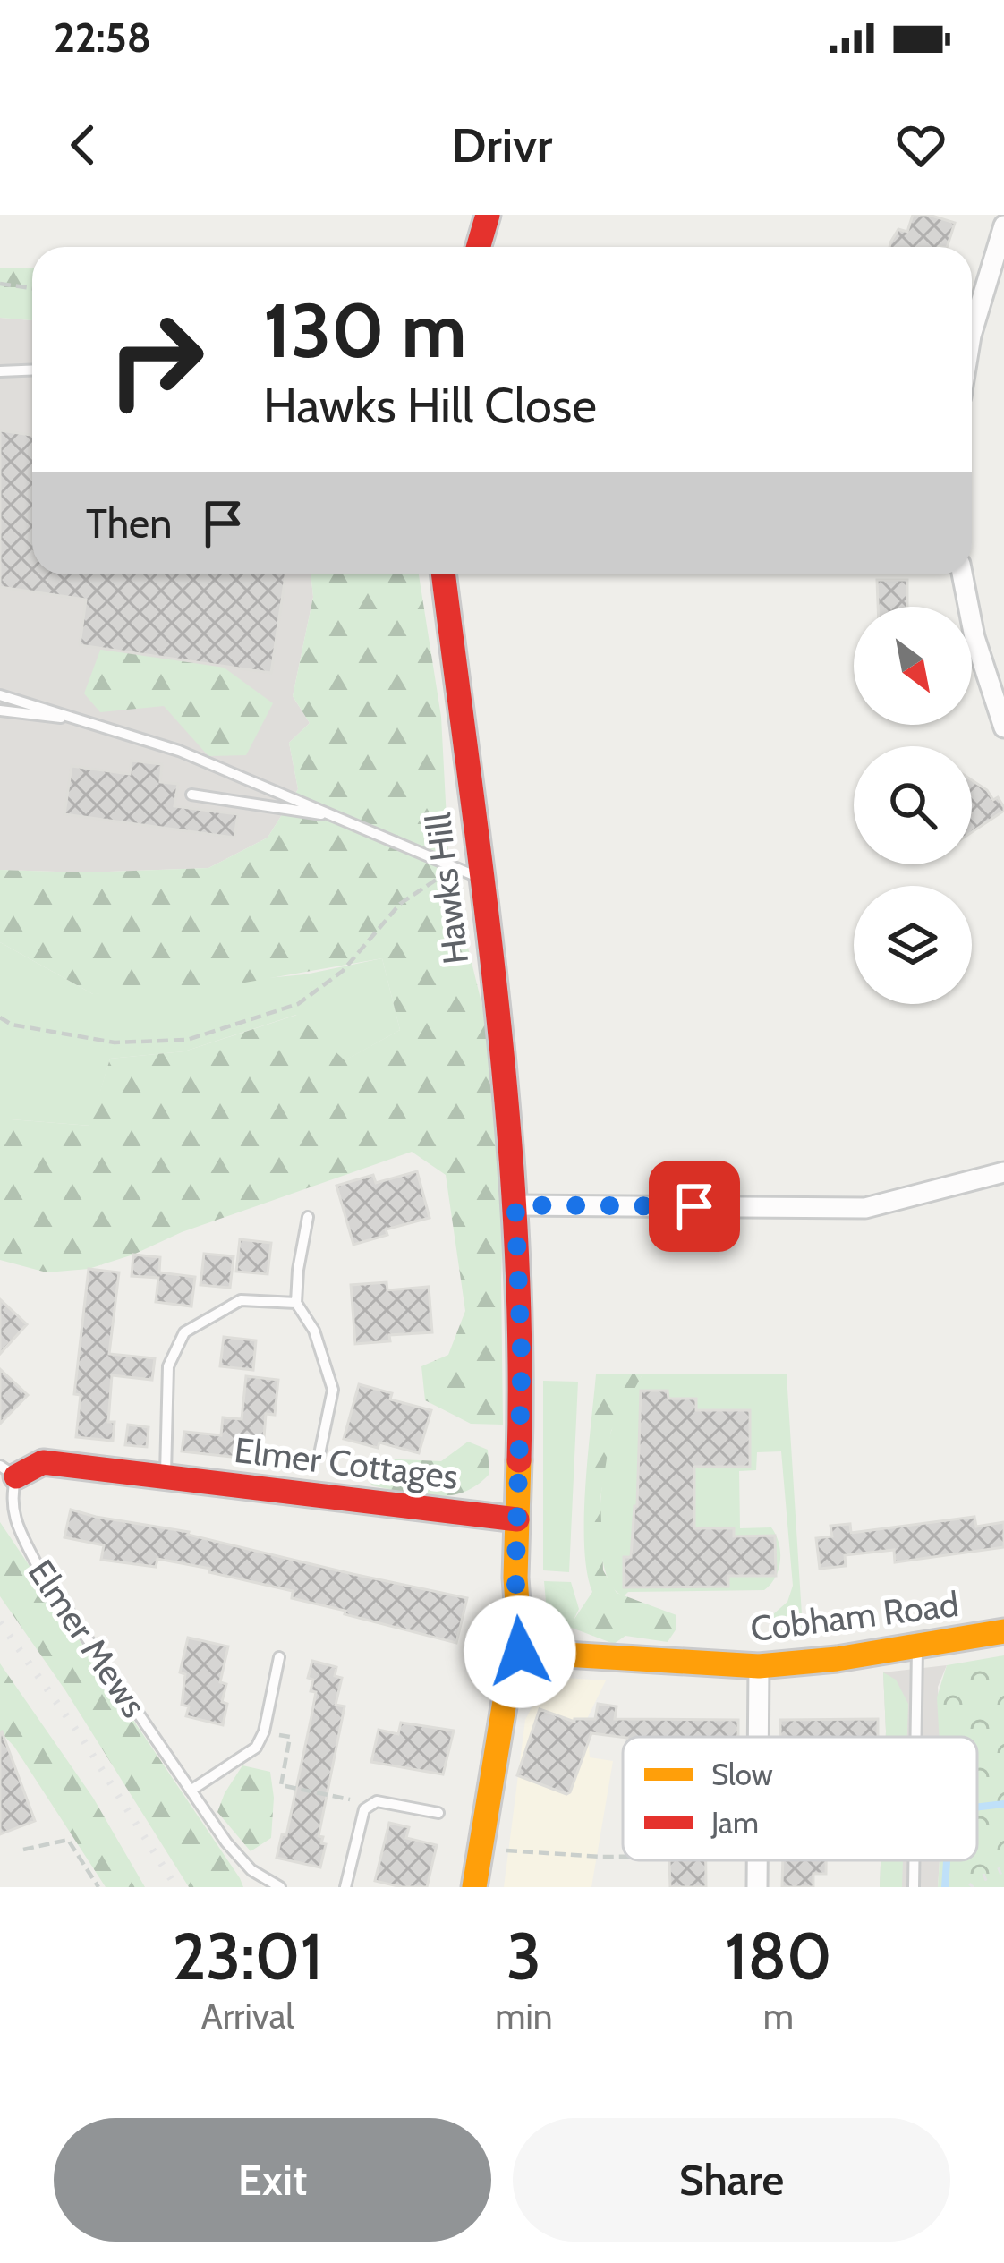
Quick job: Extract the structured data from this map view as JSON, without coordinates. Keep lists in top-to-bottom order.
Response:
{
  "streets": {
    "main road": ["Hawks Hill", "Elmer Cottages", "Cobham Road"],
    "lane": ["Elmer Mews"]
  },
  "crossings": [
    ["Hawks Hill", "Elmer Cottages"],
    ["Hawks Hill", "Cobham Road"],
    ["Elmer Cottages", "Elmer Mews"]
  ],
  "legend": ["Slow", "Jam"],
  "north": "bottom right",
  "page": {
    "status": "22:58",
    "header": "Drivr",
    "turn": ["130 m", "Hawks Hill Close"],
    "then": "Then",
    "eta": [
      "23:01",
      "Arrival",
      "3",
      "min",
      "180",
      "m"
    ],
    "buttons": ["Exit", "Share"]
  }
}
